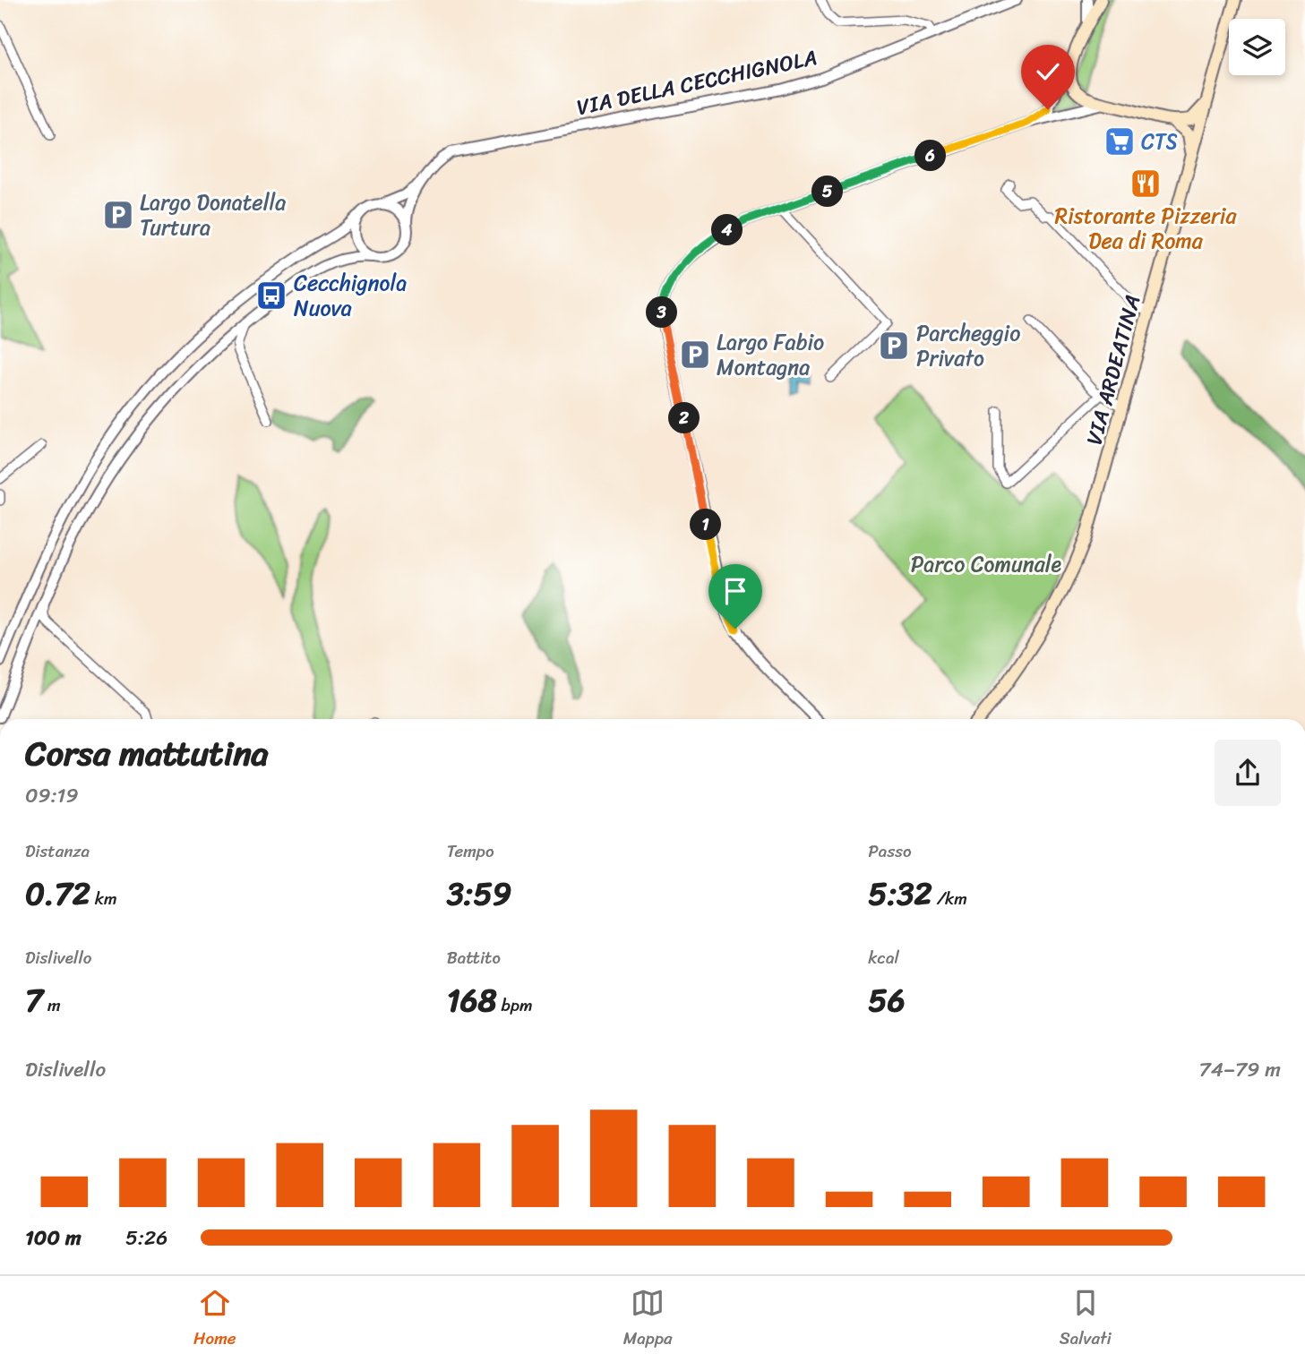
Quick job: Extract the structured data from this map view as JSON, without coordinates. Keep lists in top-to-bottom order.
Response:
{
  "streets": {
    "main road": ["VIA ARDEATINA"],
    "street": ["VIA DELLA CECCHIGNOLA"]
  },
  "parks": ["Parco Comunale"],
  "places": {
    "supermarket": ["CTS"],
    "restaurant": ["Ristorante Pizzeria Dea di Roma"],
    "parking": ["Largo Donatella Turtura", "Parcheggio Privato", "Largo Fabio Montagna"],
    "bus stop": ["Cecchignola Nuova"]
  },
  "page": {
    "pins": [
      "6",
      "5",
      "4",
      "3",
      "2",
      "1"
    ],
    "heading": ["Corsa mattutina", "09:19"],
    "stats": [
      ["Distanza", "0.72 km"],
      ["Tempo", "3:59"],
      ["Passo", "5:32 /km"],
      ["Dislivello", "7 m"],
      ["Battito", "168 bpm"],
      ["kcal", "56"]
    ],
    "chart": ["Dislivello", "74–79 m"],
    "list": [
      {
        "name": "100 m",
        "note": "5:26"
      }
    ],
    "tabs": ["Home", "Mappa", "Salvati"]
  }
}
